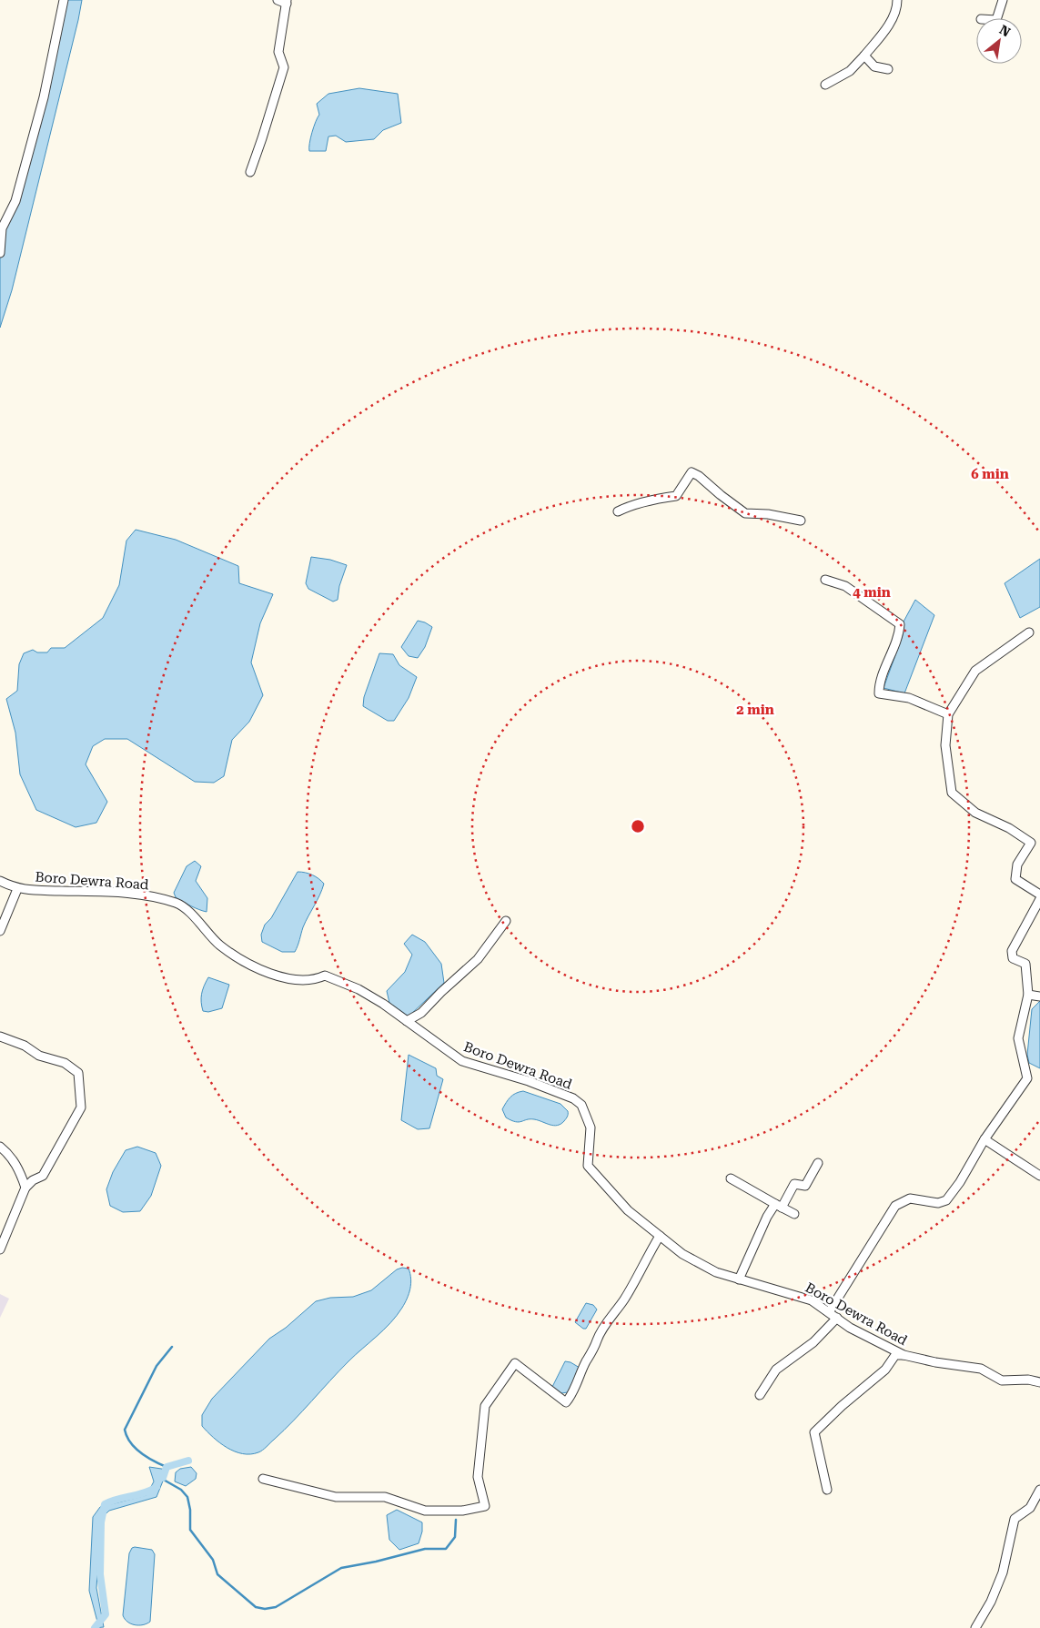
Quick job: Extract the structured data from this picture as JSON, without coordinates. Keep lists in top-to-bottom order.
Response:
{
  "streets": {
    "street": ["Boro Dewra Road"]
  },
  "north": "top right",
  "rings": ["6 min", "4 min", "2 min"]
}
